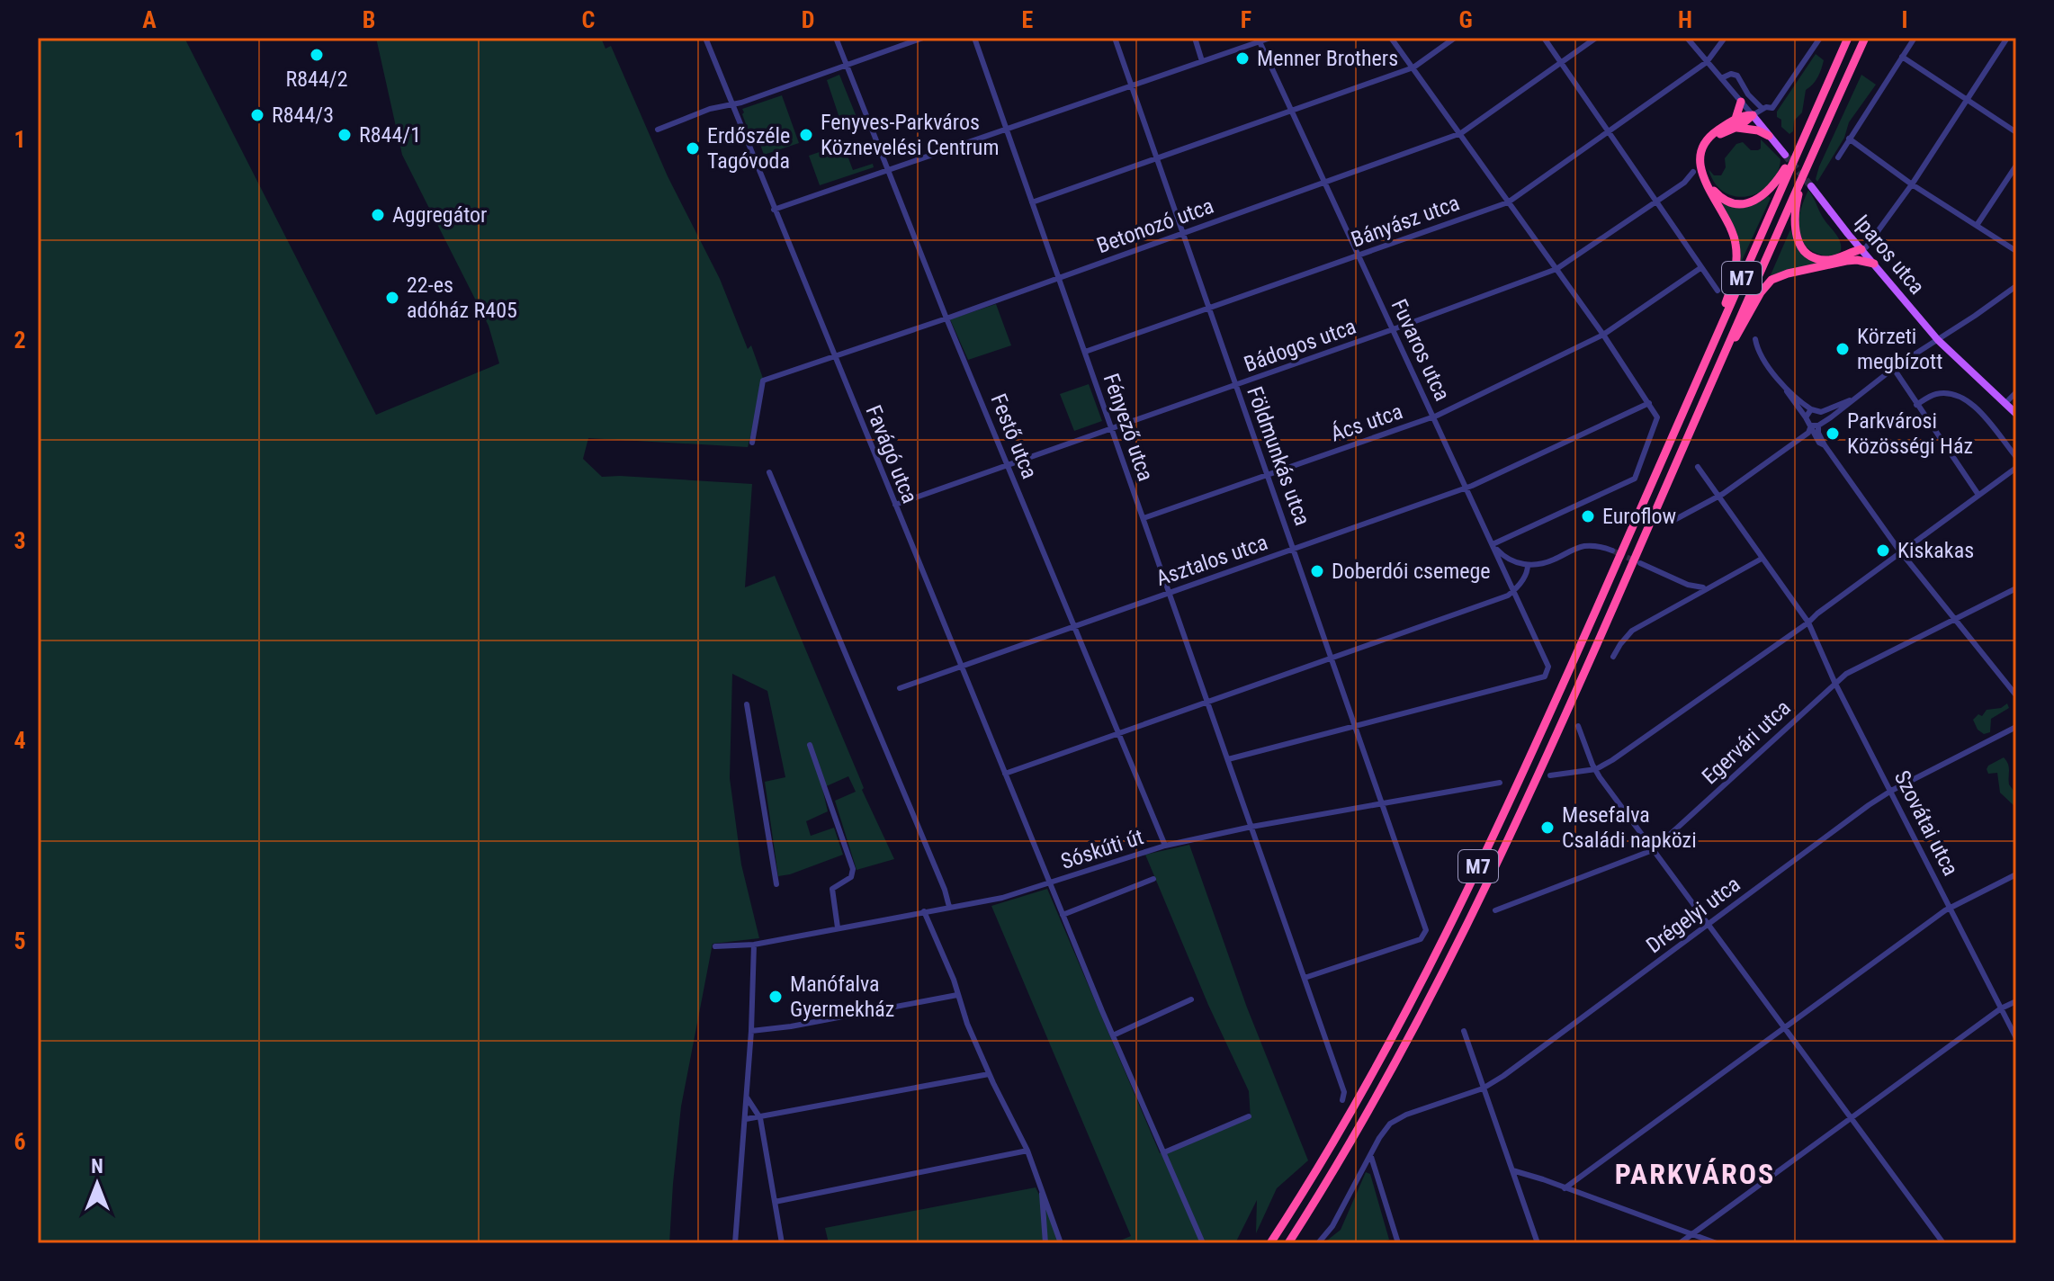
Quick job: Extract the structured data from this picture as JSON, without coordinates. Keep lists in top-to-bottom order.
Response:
{
  "streets": {
    "highway": ["M7"],
    "main road": ["Iparos utca"],
    "street": [
      "Bányász utca",
      "Betonozó utca",
      "Bádogos utca",
      "Fuvaros utca",
      "Ács utca",
      "Fényező utca",
      "Festő utca",
      "Favágó utca",
      "Földmunkás utca",
      "Asztalos utca",
      "Egervári utca",
      "Szovátai utca",
      "Sóskúti út",
      "Drégelyi utca"
    ]
  },
  "crossings": [
    ["Bányász utca", "Fuvaros utca"],
    ["Bányász utca", "Fényező utca"],
    ["Bányász utca", "Földmunkás utca"],
    ["Betonozó utca", "Fuvaros utca"],
    ["Betonozó utca", "Fényező utca"],
    ["Betonozó utca", "Festő utca"],
    ["Betonozó utca", "Favágó utca"],
    ["Betonozó utca", "Földmunkás utca"],
    ["Bádogos utca", "Fuvaros utca"],
    ["Bádogos utca", "Fényező utca"],
    ["Bádogos utca", "Festő utca"],
    ["Bádogos utca", "Favágó utca"],
    ["Bádogos utca", "Földmunkás utca"],
    ["Fuvaros utca", "Ács utca"],
    ["Fuvaros utca", "Földmunkás utca"],
    ["Fuvaros utca", "Asztalos utca"],
    ["Ács utca", "Fényező utca"],
    ["Ács utca", "Földmunkás utca"],
    ["Fényező utca", "Földmunkás utca"],
    ["Fényező utca", "Asztalos utca"],
    ["Fényező utca", "Sóskúti út"],
    ["Festő utca", "Asztalos utca"],
    ["Festő utca", "Sóskúti út"],
    ["Favágó utca", "Asztalos utca"],
    ["Favágó utca", "Sóskúti út"],
    ["Földmunkás utca", "Asztalos utca"],
    ["Földmunkás utca", "Sóskúti út"],
    ["Egervári utca", "Szovátai utca"],
    ["Szovátai utca", "Drégelyi utca"]
  ],
  "districts": ["PARKVÁROS"],
  "places": [
    "R844/2",
    "Menner Brothers",
    "R844/3",
    "R844/1",
    "Fenyves-Parkváros Köznevelési Centrum",
    "Erdőszéle Tagóvoda",
    "Aggregátor",
    "22-es adóház R405",
    "Körzeti megbízott",
    "Parkvárosi Közösségi Ház",
    "Euroflow",
    "Kiskakas",
    "Doberdói csemege",
    "Mesefalva Családi napközi",
    "Manófalva Gyermekház"
  ],
  "north": "top",
  "grid": {
    "columns": [
      "A",
      "B",
      "C",
      "D",
      "E",
      "F",
      "G",
      "H",
      "I"
    ],
    "rows": [
      "1",
      "2",
      "3",
      "4",
      "5",
      "6"
    ]
  }
}
